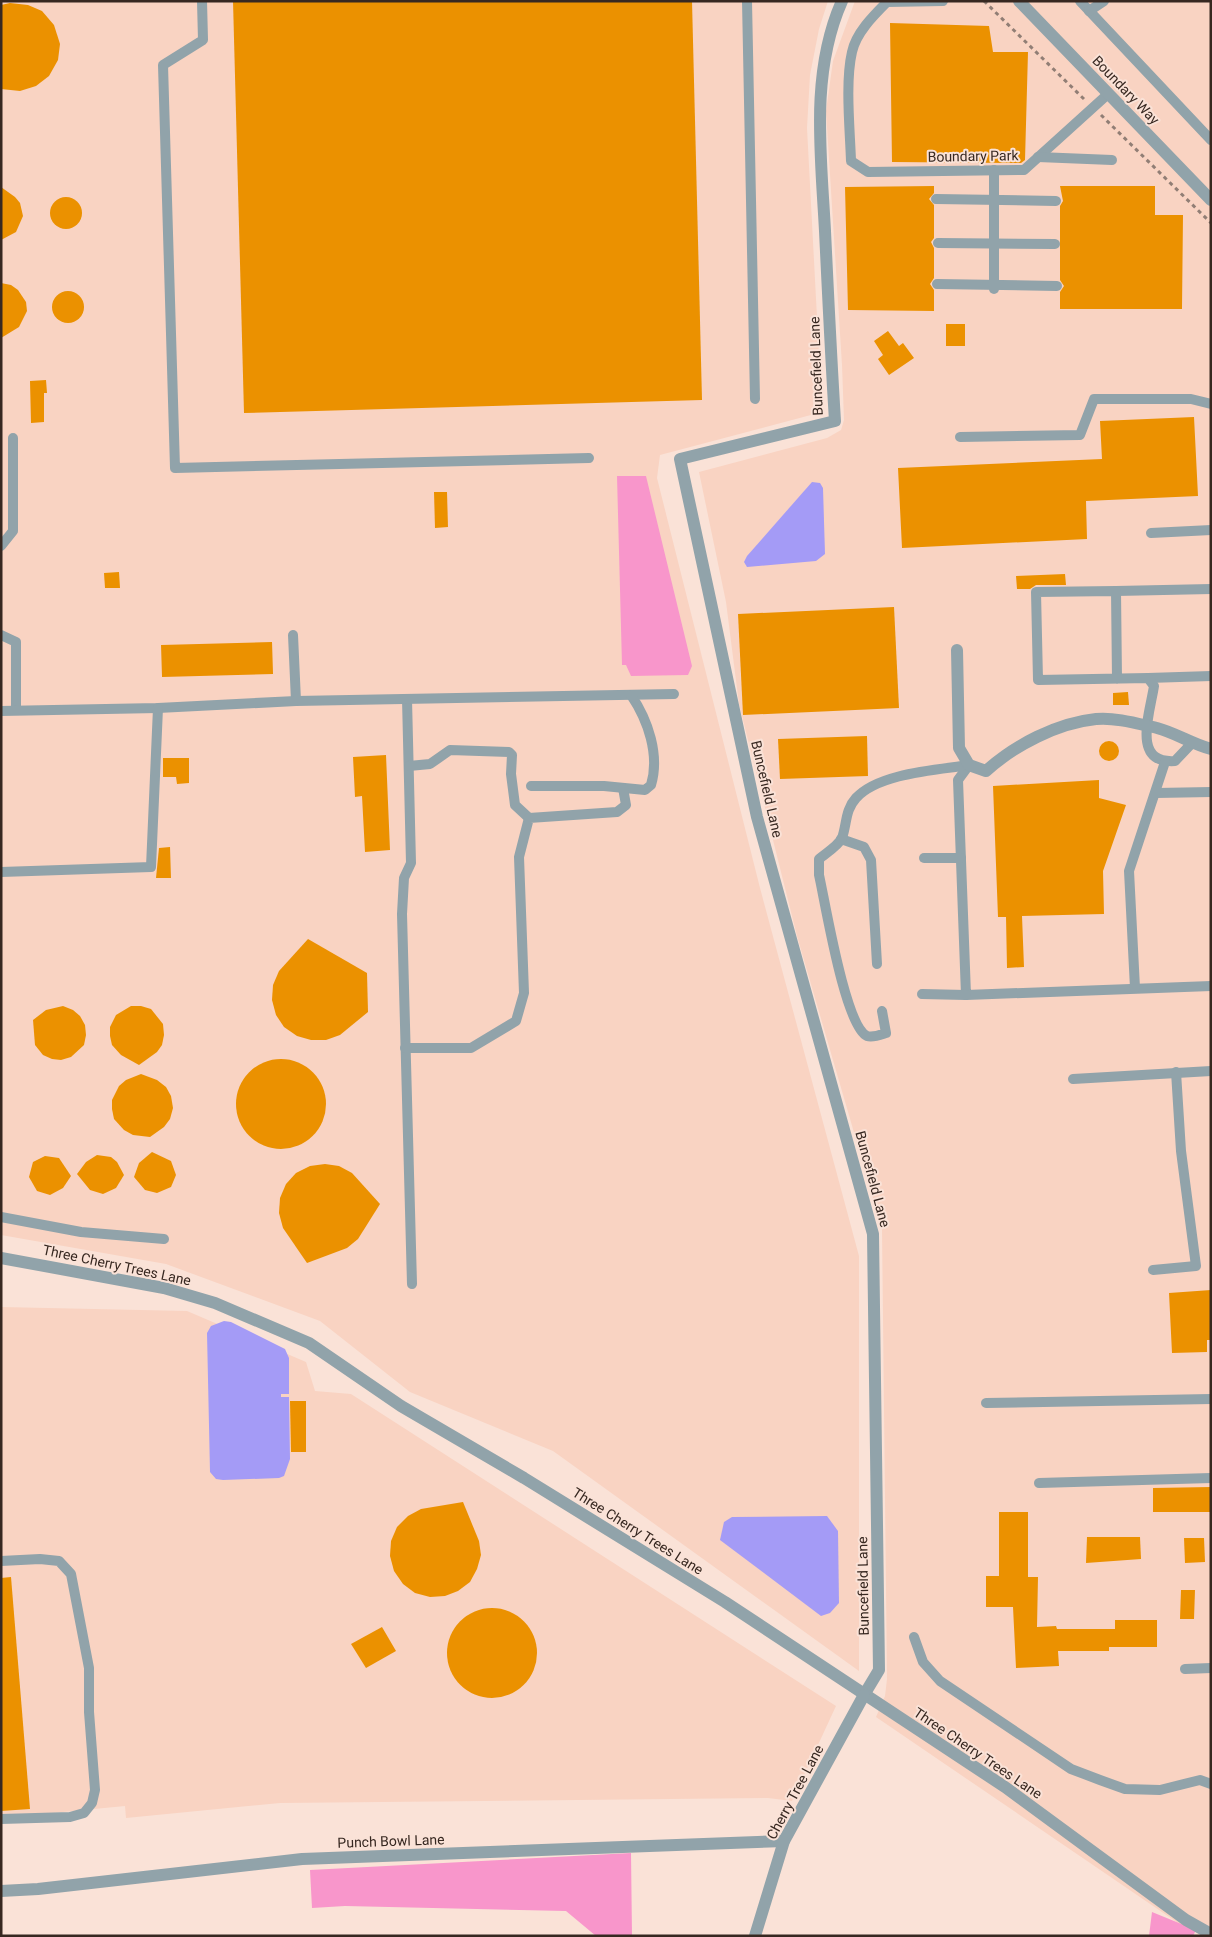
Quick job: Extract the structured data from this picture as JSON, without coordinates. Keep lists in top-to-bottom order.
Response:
{
  "streets": {
    "street": [
      "Boundary Way",
      "Buncefield Lane",
      "Three Cherry Trees Lane",
      "Cherry Tree Lane",
      "Punch Bowl Lane"
    ],
    "lane": ["Boundary Park"]
  },
  "crossings": [
    ["Boundary Way", "Boundary Park"],
    ["Buncefield Lane", "Three Cherry Trees Lane"],
    ["Buncefield Lane", "Cherry Tree Lane"],
    ["Three Cherry Trees Lane", "Cherry Tree Lane"],
    ["Cherry Tree Lane", "Punch Bowl Lane"]
  ]
}
